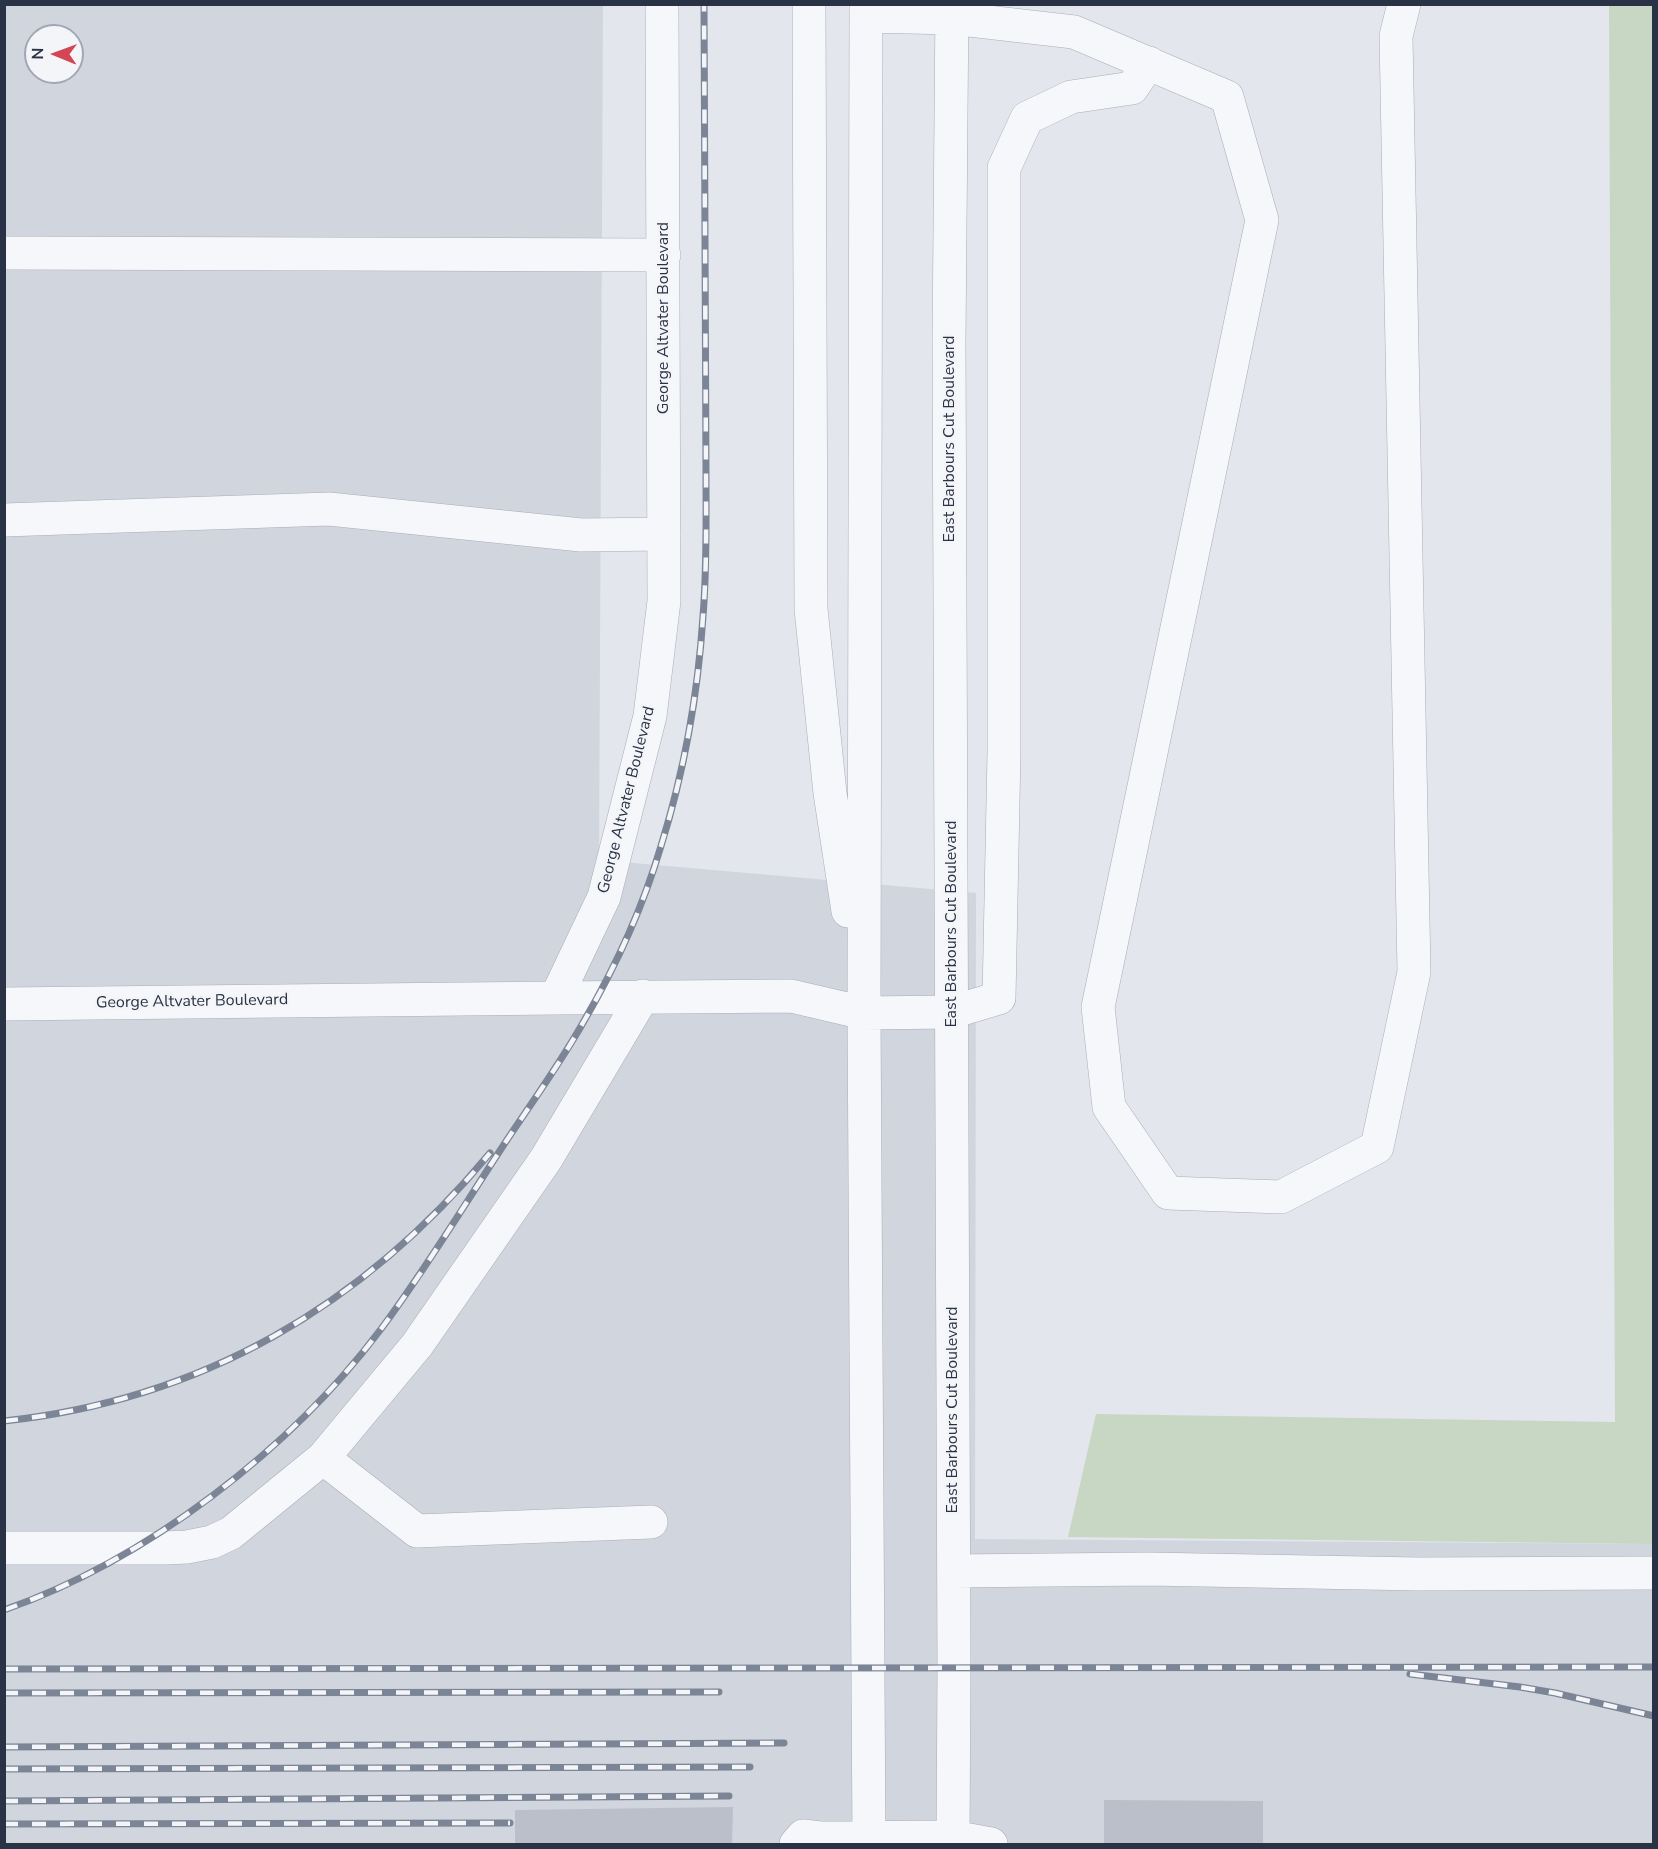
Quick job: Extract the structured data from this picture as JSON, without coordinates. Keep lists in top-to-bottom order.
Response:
{
  "streets": {
    "street": ["George Altvater Boulevard", "East Barbours Cut Boulevard"]
  },
  "north": "left"
}
